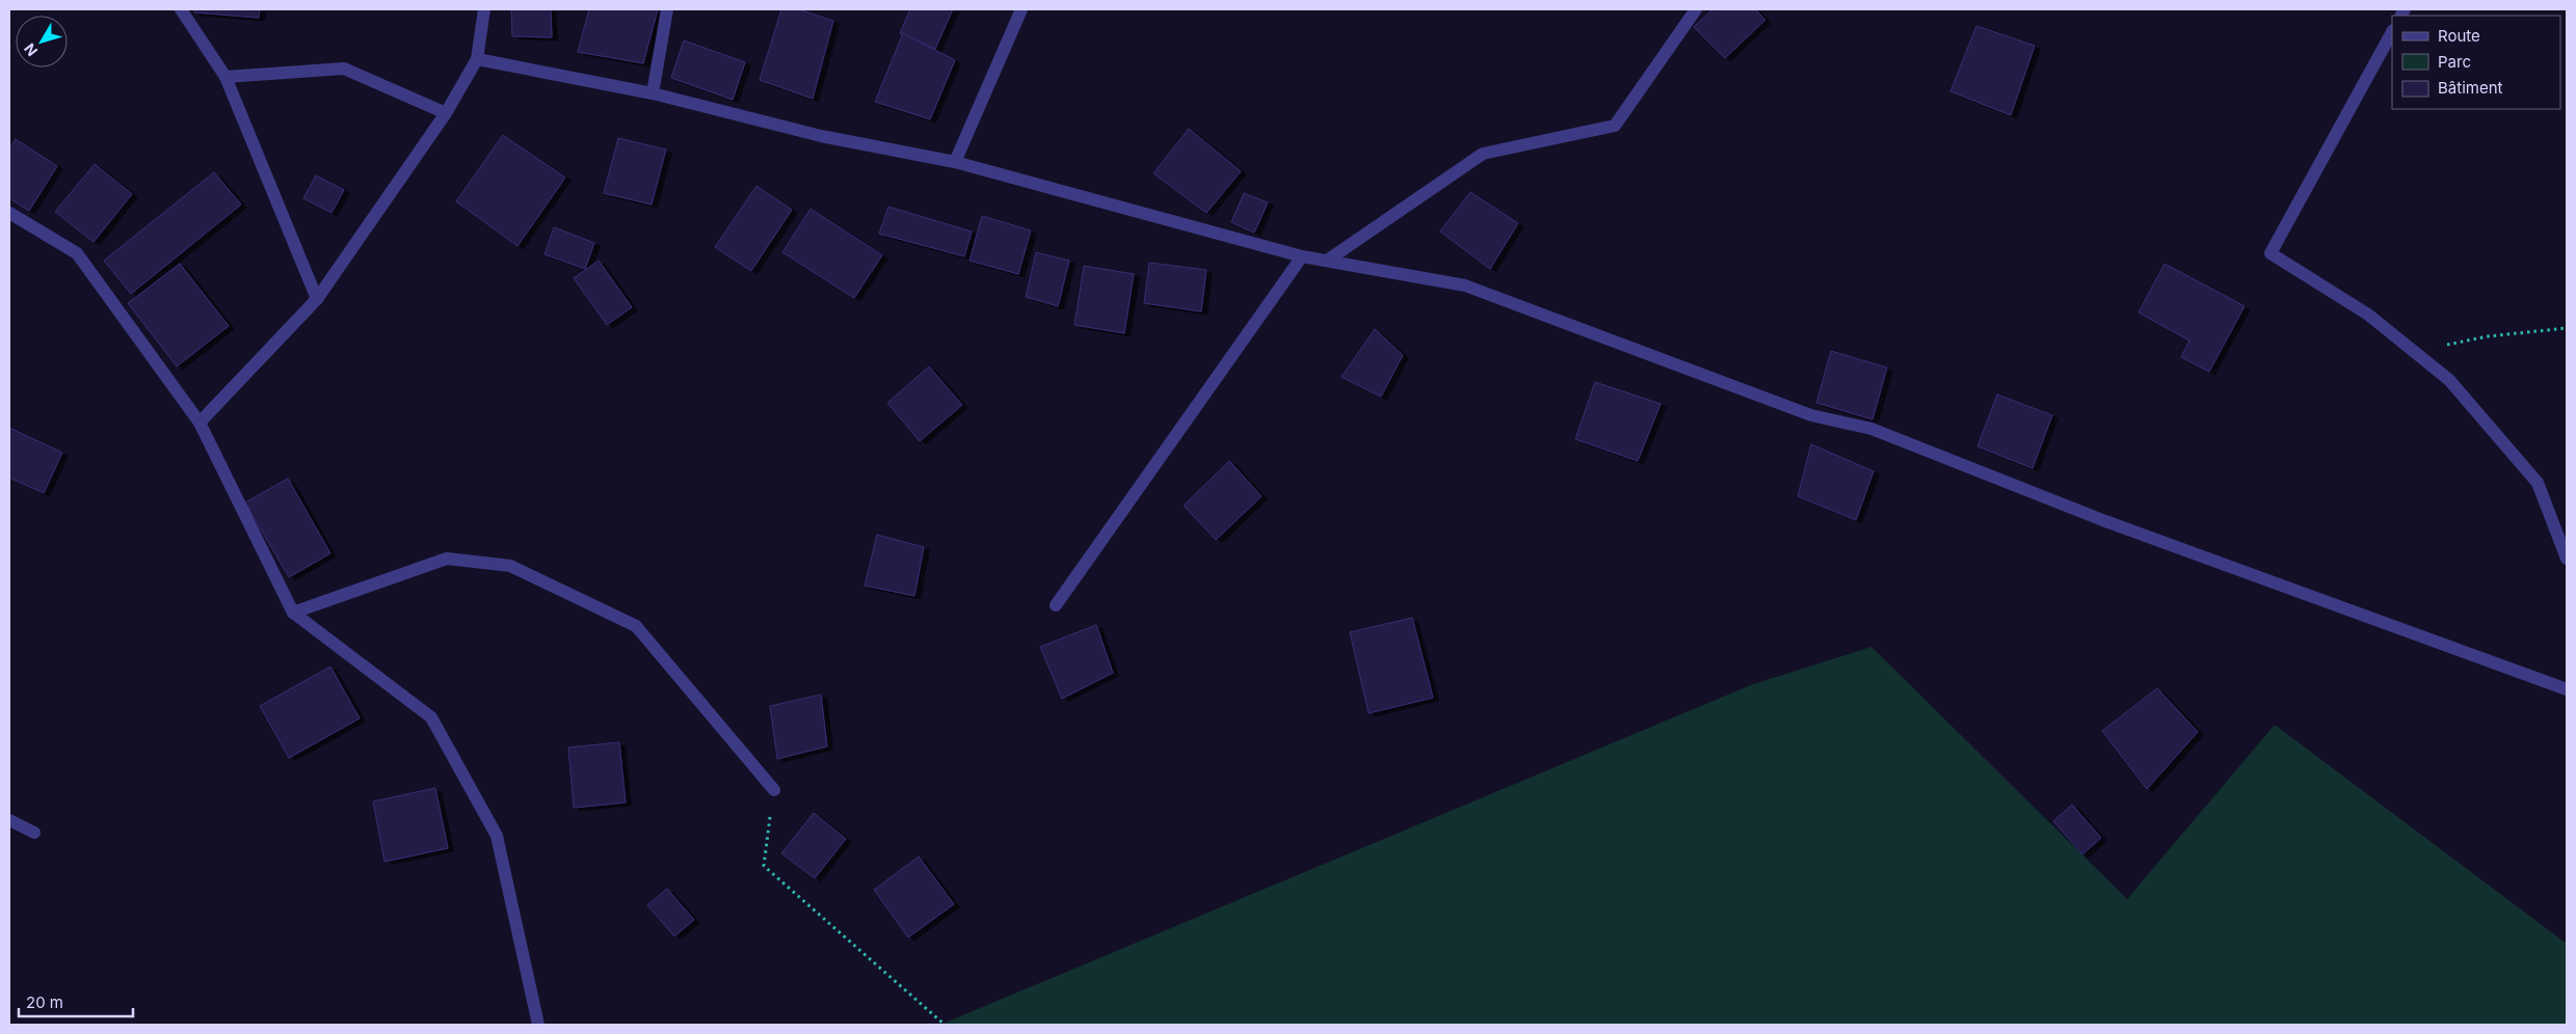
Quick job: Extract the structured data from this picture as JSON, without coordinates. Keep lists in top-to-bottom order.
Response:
{
  "legend": ["Route", "Parc", "Bâtiment"],
  "scale_bar": "20 m",
  "north": "bottom left"
}
